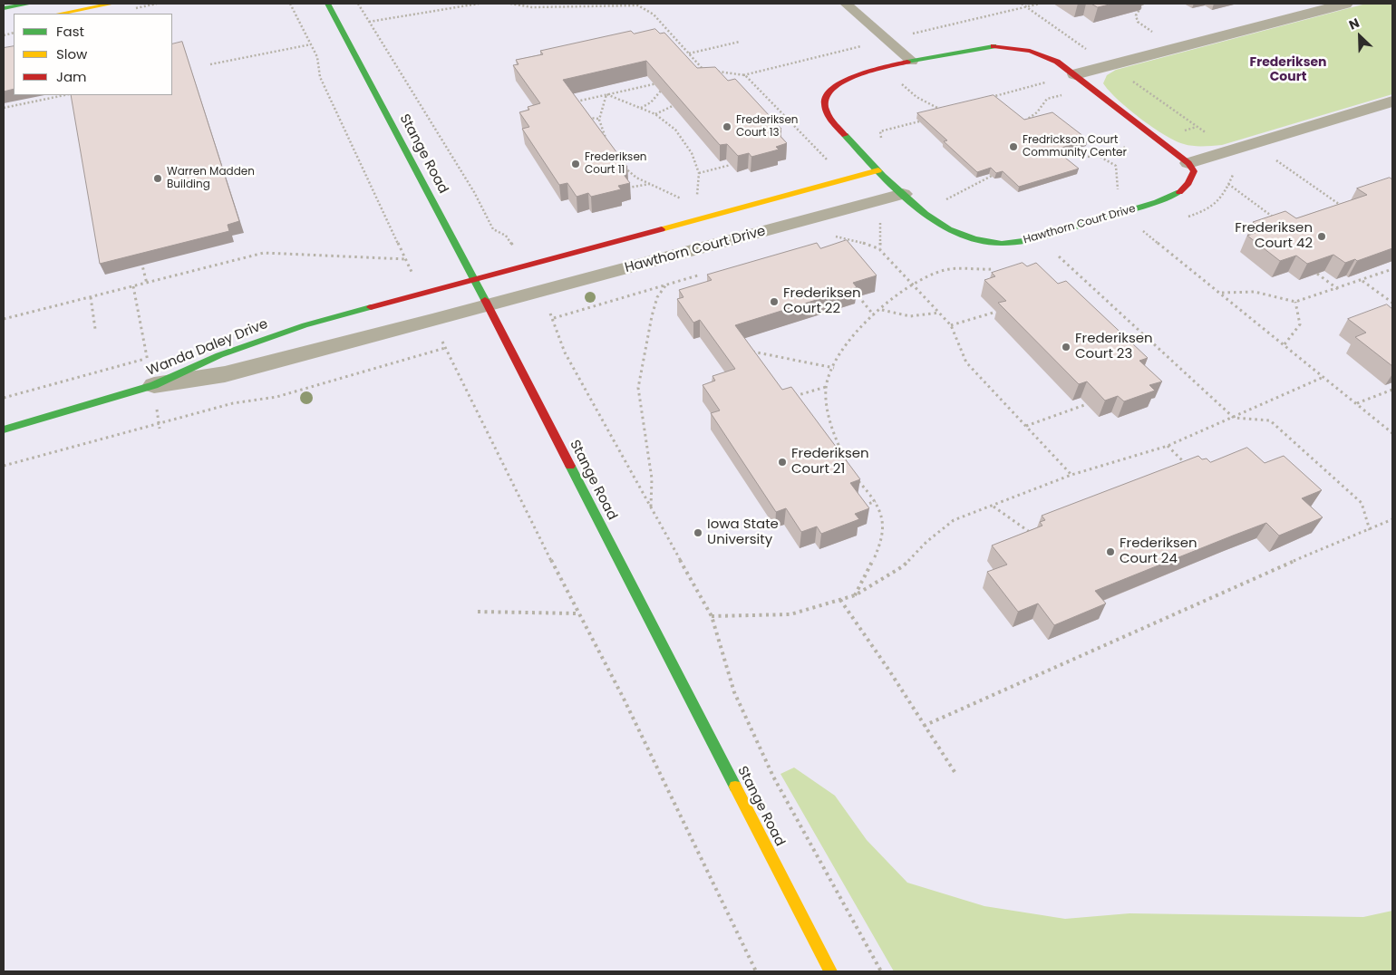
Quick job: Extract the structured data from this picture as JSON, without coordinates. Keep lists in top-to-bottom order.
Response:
{
  "streets": {
    "street": ["Stange Road", "Hawthorn Court Drive", "Wanda Daley Drive"]
  },
  "crossings": [
    ["Stange Road", "Hawthorn Court Drive"],
    ["Stange Road", "Wanda Daley Drive"],
    ["Hawthorn Court Drive", "Wanda Daley Drive"]
  ],
  "districts": ["Frederiksen Court"],
  "places": [
    "Frederiksen Court 13",
    "Fredrickson Court Community Center",
    "Frederiksen Court 11",
    "Warren Madden Building",
    "Frederiksen Court 42",
    "Frederiksen Court 22",
    "Frederiksen Court 23",
    "Frederiksen Court 21",
    "Iowa State University",
    "Frederiksen Court 24"
  ],
  "legend": ["Fast", "Slow", "Jam"],
  "north": "top left"
}
